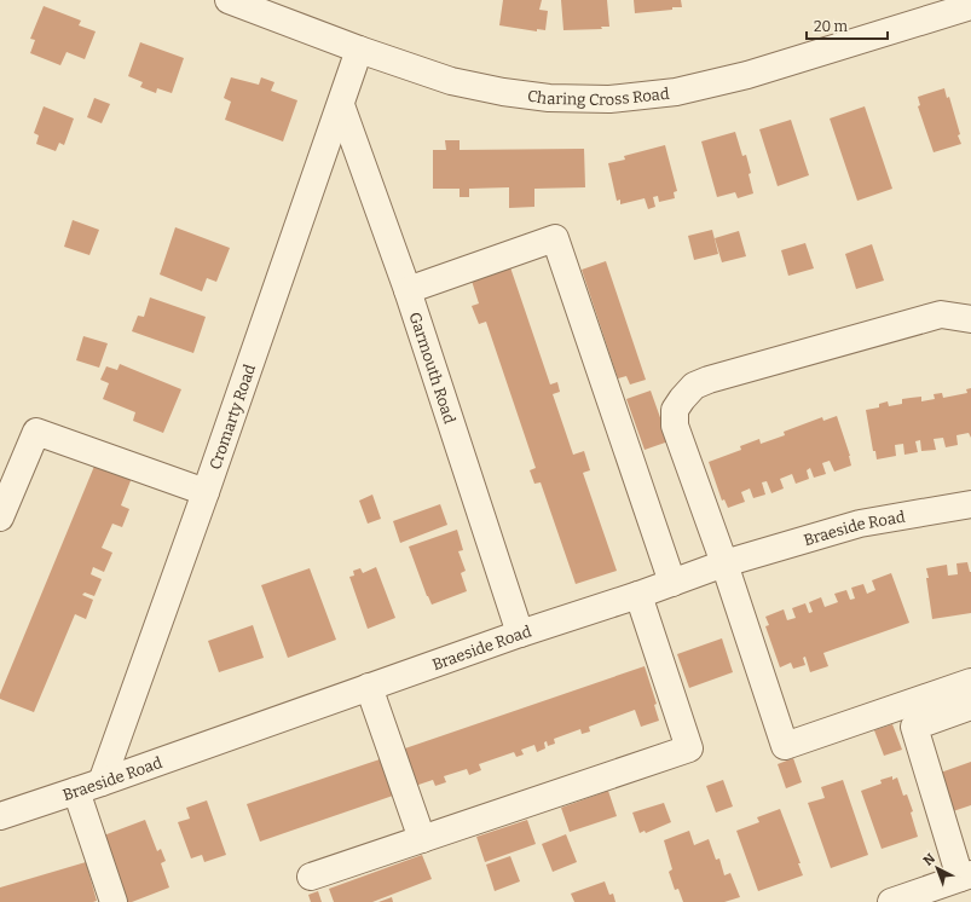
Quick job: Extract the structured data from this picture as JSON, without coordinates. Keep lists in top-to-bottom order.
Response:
{
  "streets": {
    "street": [
      "Charing Cross Road",
      "Garmouth Road",
      "Cromarty Road",
      "Braeside Road"
    ]
  },
  "crossings": [
    ["Charing Cross Road", "Cromarty Road"],
    ["Garmouth Road", "Cromarty Road"],
    ["Garmouth Road", "Braeside Road"],
    ["Cromarty Road", "Braeside Road"]
  ],
  "scale_bar": "20 m",
  "north": "top left"
}
